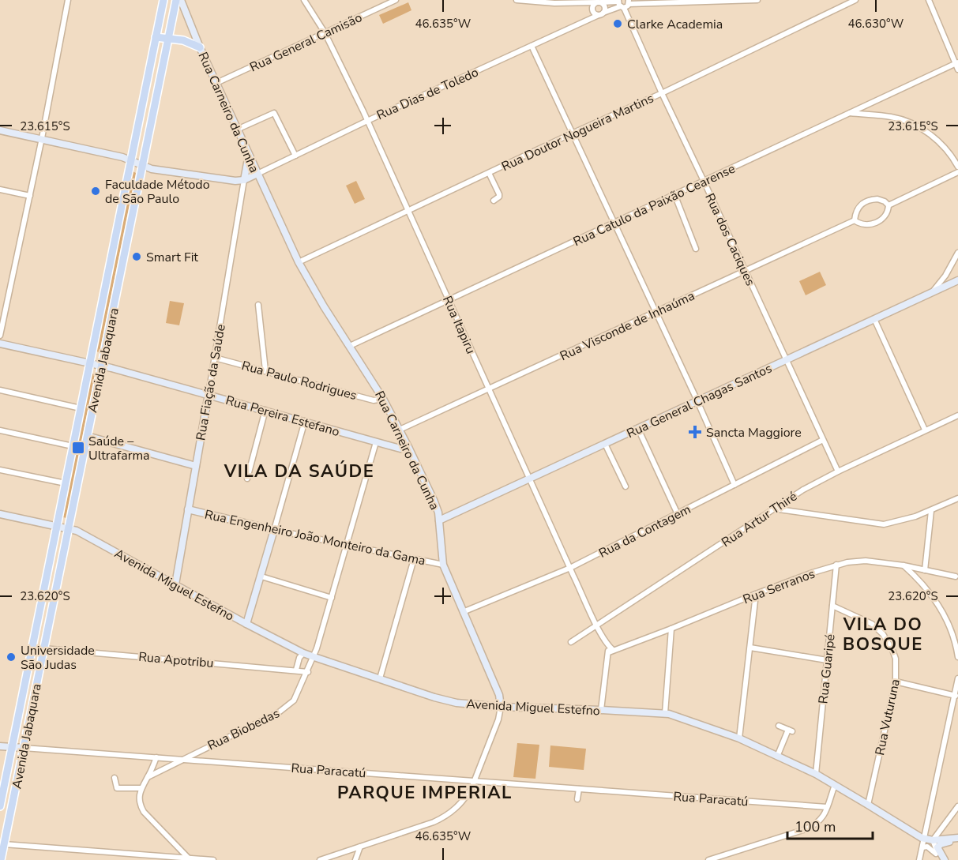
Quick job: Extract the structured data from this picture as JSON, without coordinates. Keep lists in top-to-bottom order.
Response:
{
  "streets": {
    "main road": ["Avenida Jabaquara"],
    "street": [
      "Rua General Camisão",
      "Rua Dias de Toledo",
      "Rua Carneiro da Cunha",
      "Rua Doutor Nogueira Martins",
      "Rua Catulo da Paixão Cearense",
      "Rua dos Caciques",
      "Rua Itapiru",
      "Rua Visconde de Inhaúma",
      "Rua Paulo Rodrigues",
      "Rua Fiação da Saúde",
      "Rua General Chagas Santos",
      "Rua Pereira Estefano",
      "Rua Artur Thiré",
      "Rua da Contagem",
      "Rua Engenheiro João Monteiro da Gama",
      "Avenida Miguel Estefno",
      "Rua Serranos",
      "Rua Apotribu",
      "Rua Guaripé",
      "Rua Vuturuna",
      "Rua Biobedas",
      "Rua Paracatú"
    ]
  },
  "crossings": [
    ["Rua General Camisão", "Rua Carneiro da Cunha"],
    ["Rua General Camisão", "Rua Itapiru"],
    ["Rua Dias de Toledo", "Rua Carneiro da Cunha"],
    ["Rua Dias de Toledo", "Rua dos Caciques"],
    ["Rua Dias de Toledo", "Rua Itapiru"],
    ["Rua Carneiro da Cunha", "Rua Doutor Nogueira Martins"],
    ["Rua Carneiro da Cunha", "Rua Catulo da Paixão Cearense"],
    ["Rua Carneiro da Cunha", "Rua Visconde de Inhaúma"],
    ["Rua Carneiro da Cunha", "Rua Paulo Rodrigues"],
    ["Rua Carneiro da Cunha", "Rua General Chagas Santos"],
    ["Rua Carneiro da Cunha", "Rua Pereira Estefano"],
    ["Rua Carneiro da Cunha", "Rua da Contagem"],
    ["Rua Carneiro da Cunha", "Rua Engenheiro João Monteiro da Gama"],
    ["Rua Carneiro da Cunha", "Avenida Miguel Estefno"],
    ["Rua Carneiro da Cunha", "Rua Paracatú"],
    ["Rua Doutor Nogueira Martins", "Rua dos Caciques"],
    ["Rua Doutor Nogueira Martins", "Rua Itapiru"],
    ["Rua Catulo da Paixão Cearense", "Rua dos Caciques"],
    ["Rua Catulo da Paixão Cearense", "Rua Itapiru"],
    ["Rua dos Caciques", "Rua Visconde de Inhaúma"],
    ["Rua dos Caciques", "Rua General Chagas Santos"],
    ["Rua dos Caciques", "Rua Artur Thiré"],
    ["Rua dos Caciques", "Rua da Contagem"],
    ["Rua Itapiru", "Rua Visconde de Inhaúma"],
    ["Rua Itapiru", "Rua General Chagas Santos"],
    ["Rua Itapiru", "Rua Artur Thiré"],
    ["Rua Itapiru", "Rua da Contagem"],
    ["Rua Itapiru", "Rua Serranos"],
    ["Avenida Jabaquara", "Rua Pereira Estefano"],
    ["Avenida Jabaquara", "Avenida Miguel Estefno"],
    ["Avenida Jabaquara", "Rua Apotribu"],
    ["Avenida Jabaquara", "Rua Paracatú"],
    ["Rua Paulo Rodrigues", "Rua Fiação da Saúde"],
    ["Rua Fiação da Saúde", "Rua Pereira Estefano"],
    ["Rua Fiação da Saúde", "Rua Engenheiro João Monteiro da Gama"],
    ["Rua Fiação da Saúde", "Avenida Miguel Estefno"],
    ["Rua Pereira Estefano", "Rua Biobedas"],
    ["Rua Engenheiro João Monteiro da Gama", "Rua Biobedas"],
    ["Avenida Miguel Estefno", "Rua Guaripé"],
    ["Avenida Miguel Estefno", "Rua Vuturuna"],
    ["Avenida Miguel Estefno", "Rua Biobedas"],
    ["Rua Serranos", "Rua Guaripé"],
    ["Rua Apotribu", "Rua Biobedas"],
    ["Rua Guaripé", "Rua Vuturuna"],
    ["Rua Biobedas", "Rua Paracatú"]
  ],
  "districts": ["VILA DA SAÚDE", "VILA DO BOSQUE", "PARQUE IMPERIAL"],
  "places": {
    "other": [
      "Clarke Academia",
      "Faculdade Método de São Paulo",
      "Smart Fit",
      "Universidade São Judas"
    ],
    "health": ["Sancta Maggiore"],
    "transit": ["Saúde – Ultrafarma"]
  },
  "scale_bar": "100 m",
  "coordinates": [
    "46.635°W",
    "46.630°W",
    "23.615°S",
    "23.620°S"
  ]
}
